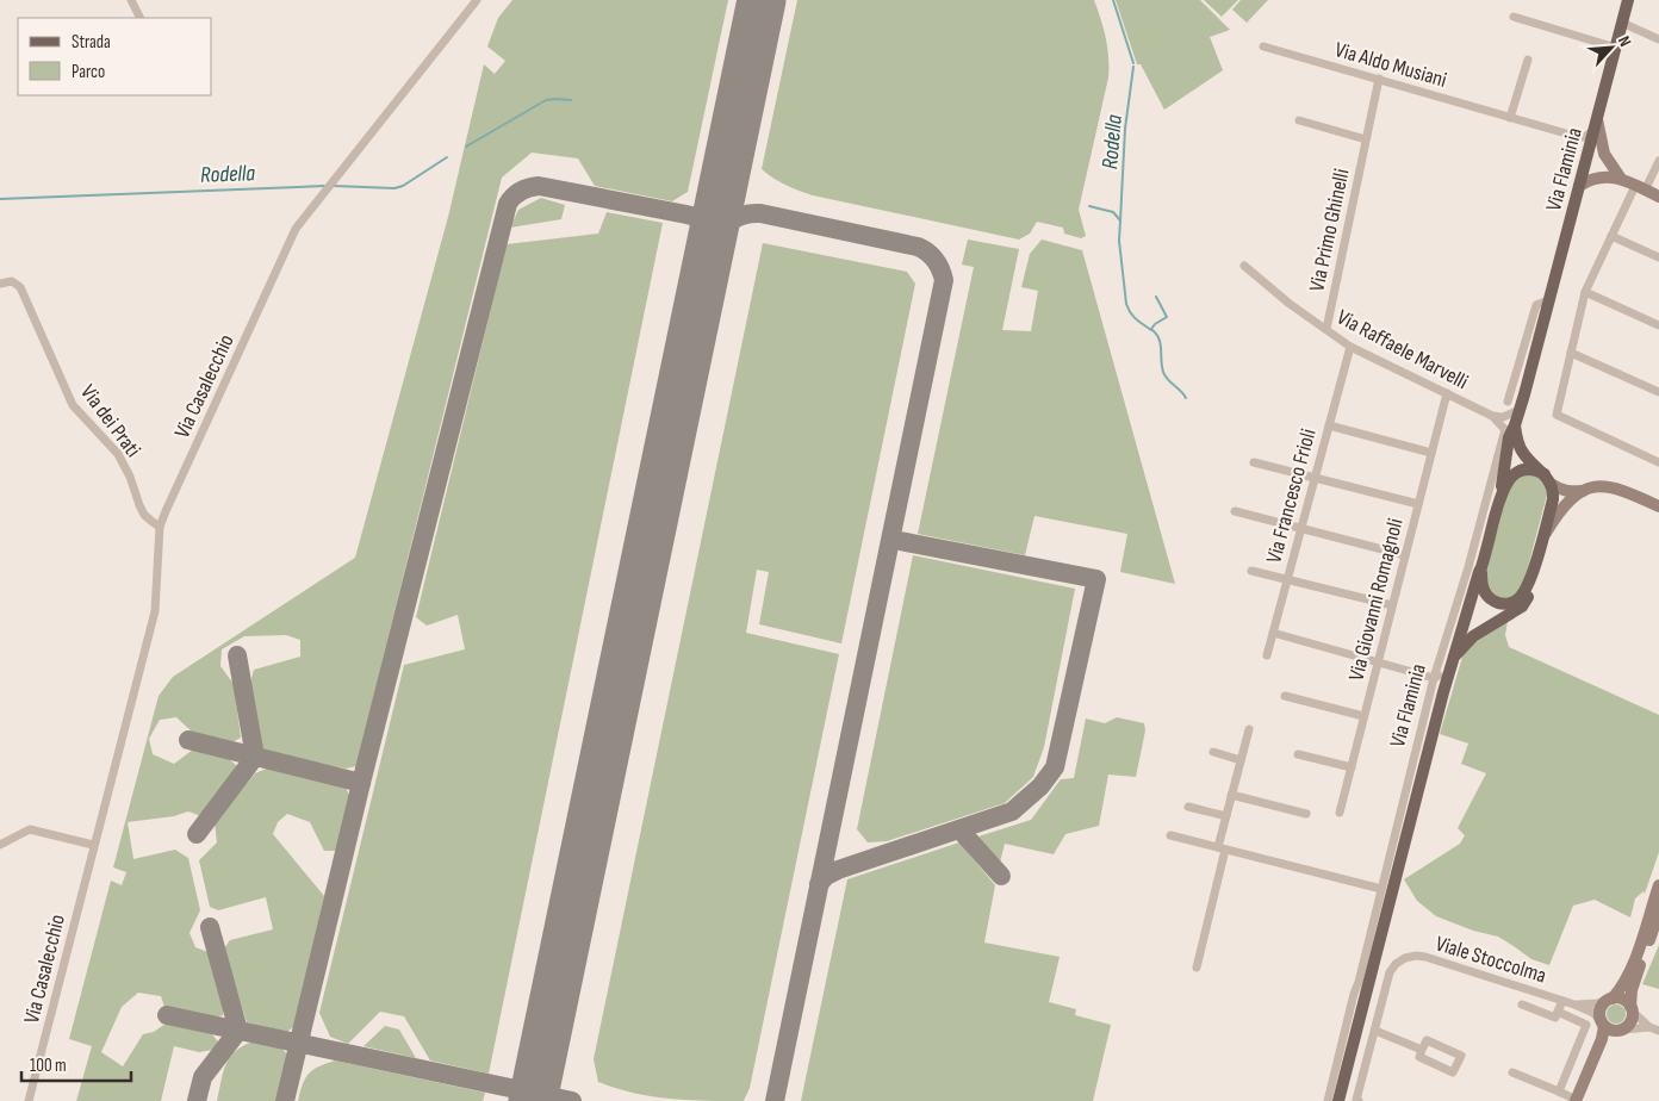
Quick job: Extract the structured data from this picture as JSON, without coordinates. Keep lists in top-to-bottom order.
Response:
{
  "streets": {
    "main road": ["Via Flaminia"],
    "street": [
      "Via Aldo Musiani",
      "Via Primo Ghinelli",
      "Via Raffaele Marvelli",
      "Via Casalecchio",
      "Via dei Prati",
      "Via Francesco Frioli",
      "Via Giovanni Romagnoli",
      "Viale Stoccolma"
    ]
  },
  "crossings": [
    ["Via Aldo Musiani", "Via Flaminia"],
    ["Via Aldo Musiani", "Via Primo Ghinelli"],
    ["Via Flaminia", "Via Raffaele Marvelli"],
    ["Via Primo Ghinelli", "Via Raffaele Marvelli"],
    ["Via Raffaele Marvelli", "Via Francesco Frioli"],
    ["Via Raffaele Marvelli", "Via Giovanni Romagnoli"],
    ["Via Casalecchio", "Via dei Prati"]
  ],
  "water": ["Rodella"],
  "legend": ["Strada", "Parco"],
  "scale_bar": "100 m",
  "north": "top right"
}
